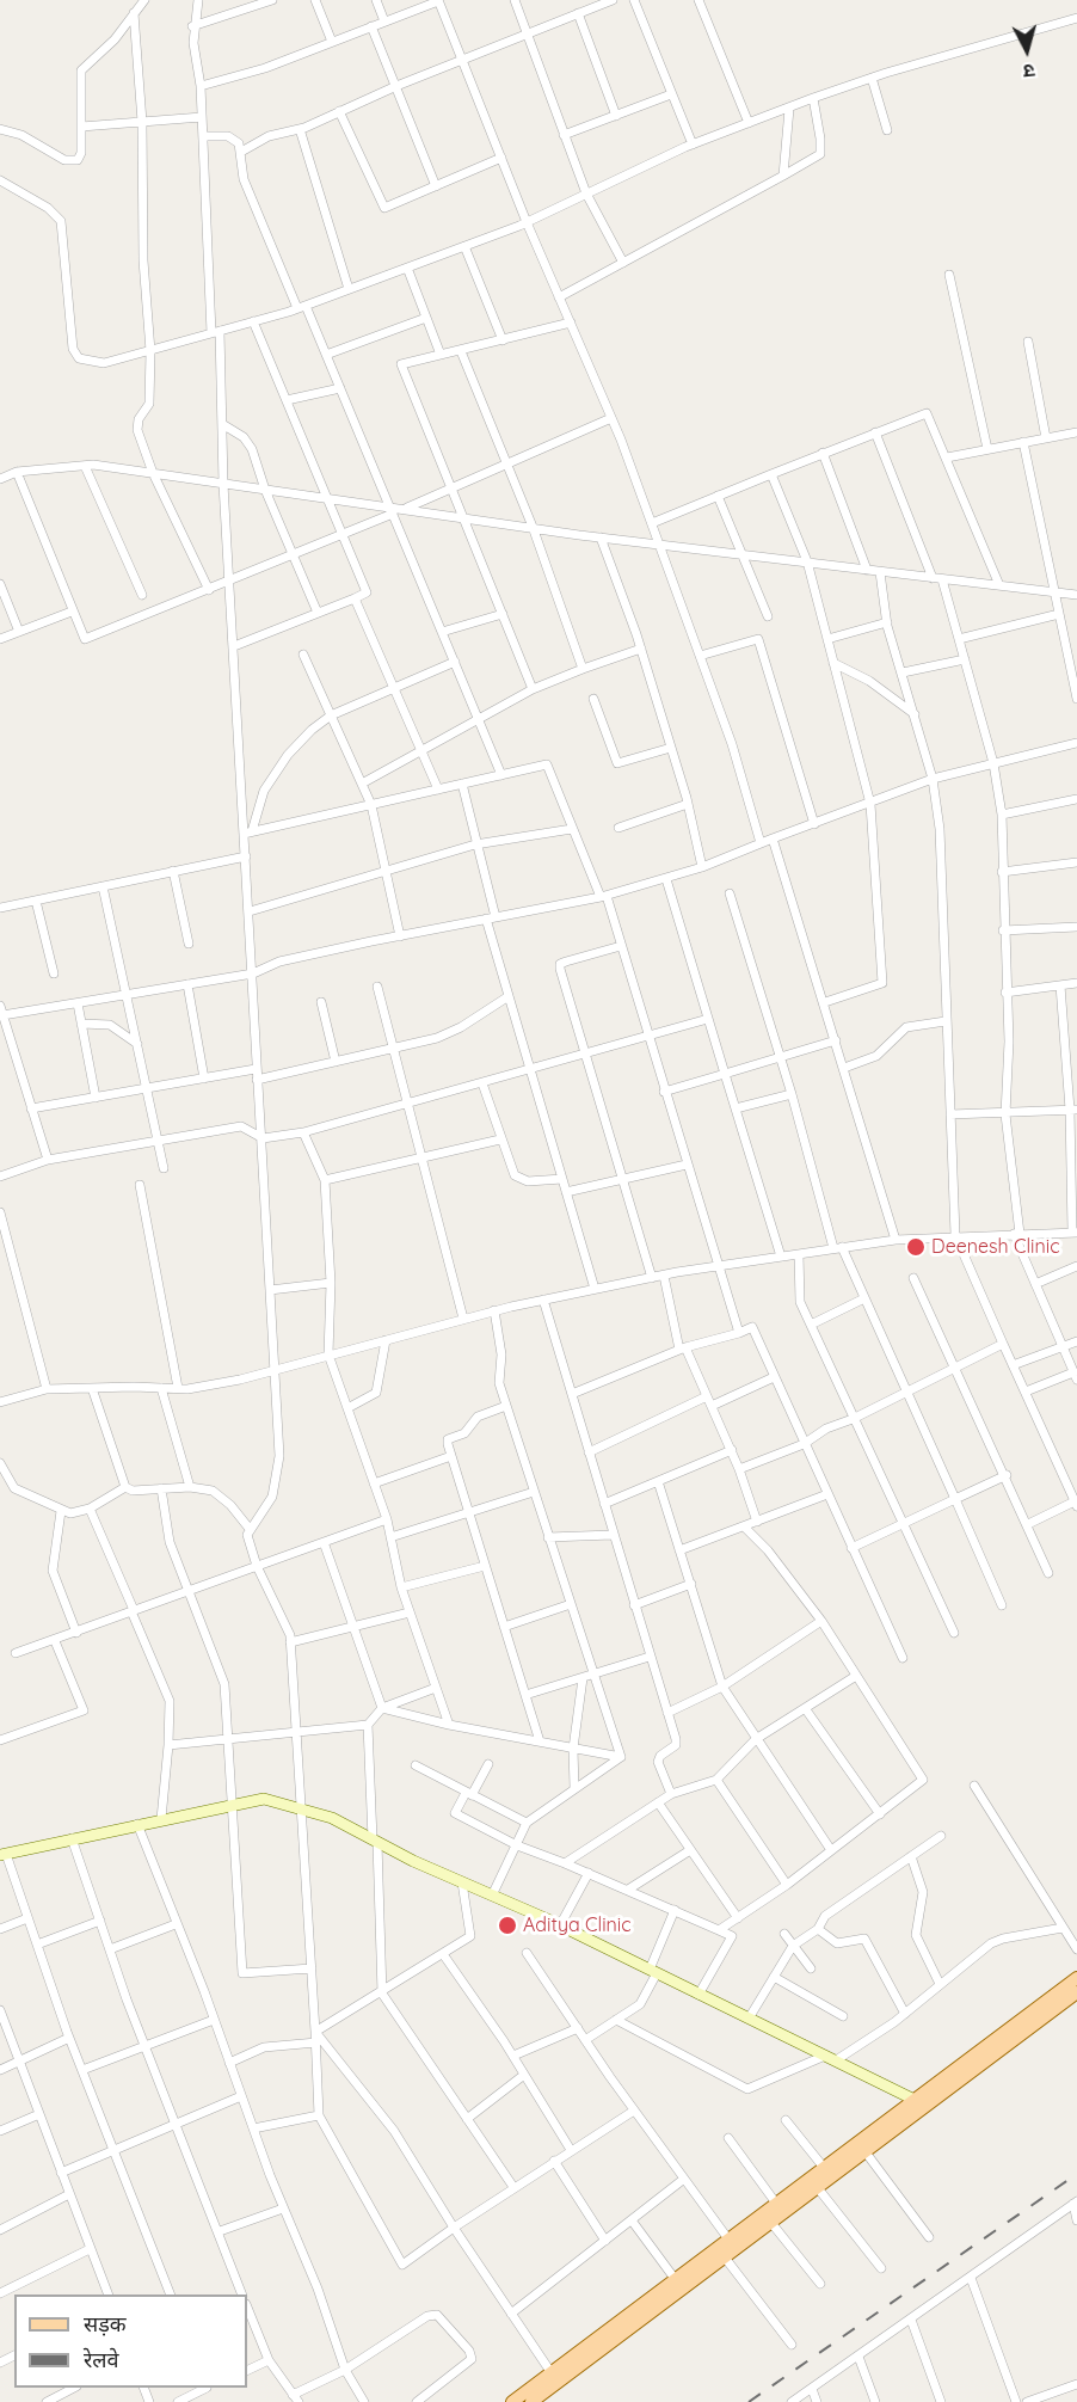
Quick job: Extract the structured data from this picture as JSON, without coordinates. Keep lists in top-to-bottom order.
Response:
{
  "places": ["Deenesh Clinic", "Aditya Clinic"],
  "legend": ["सड़क", "रेलवे"],
  "north": "bottom"
}
